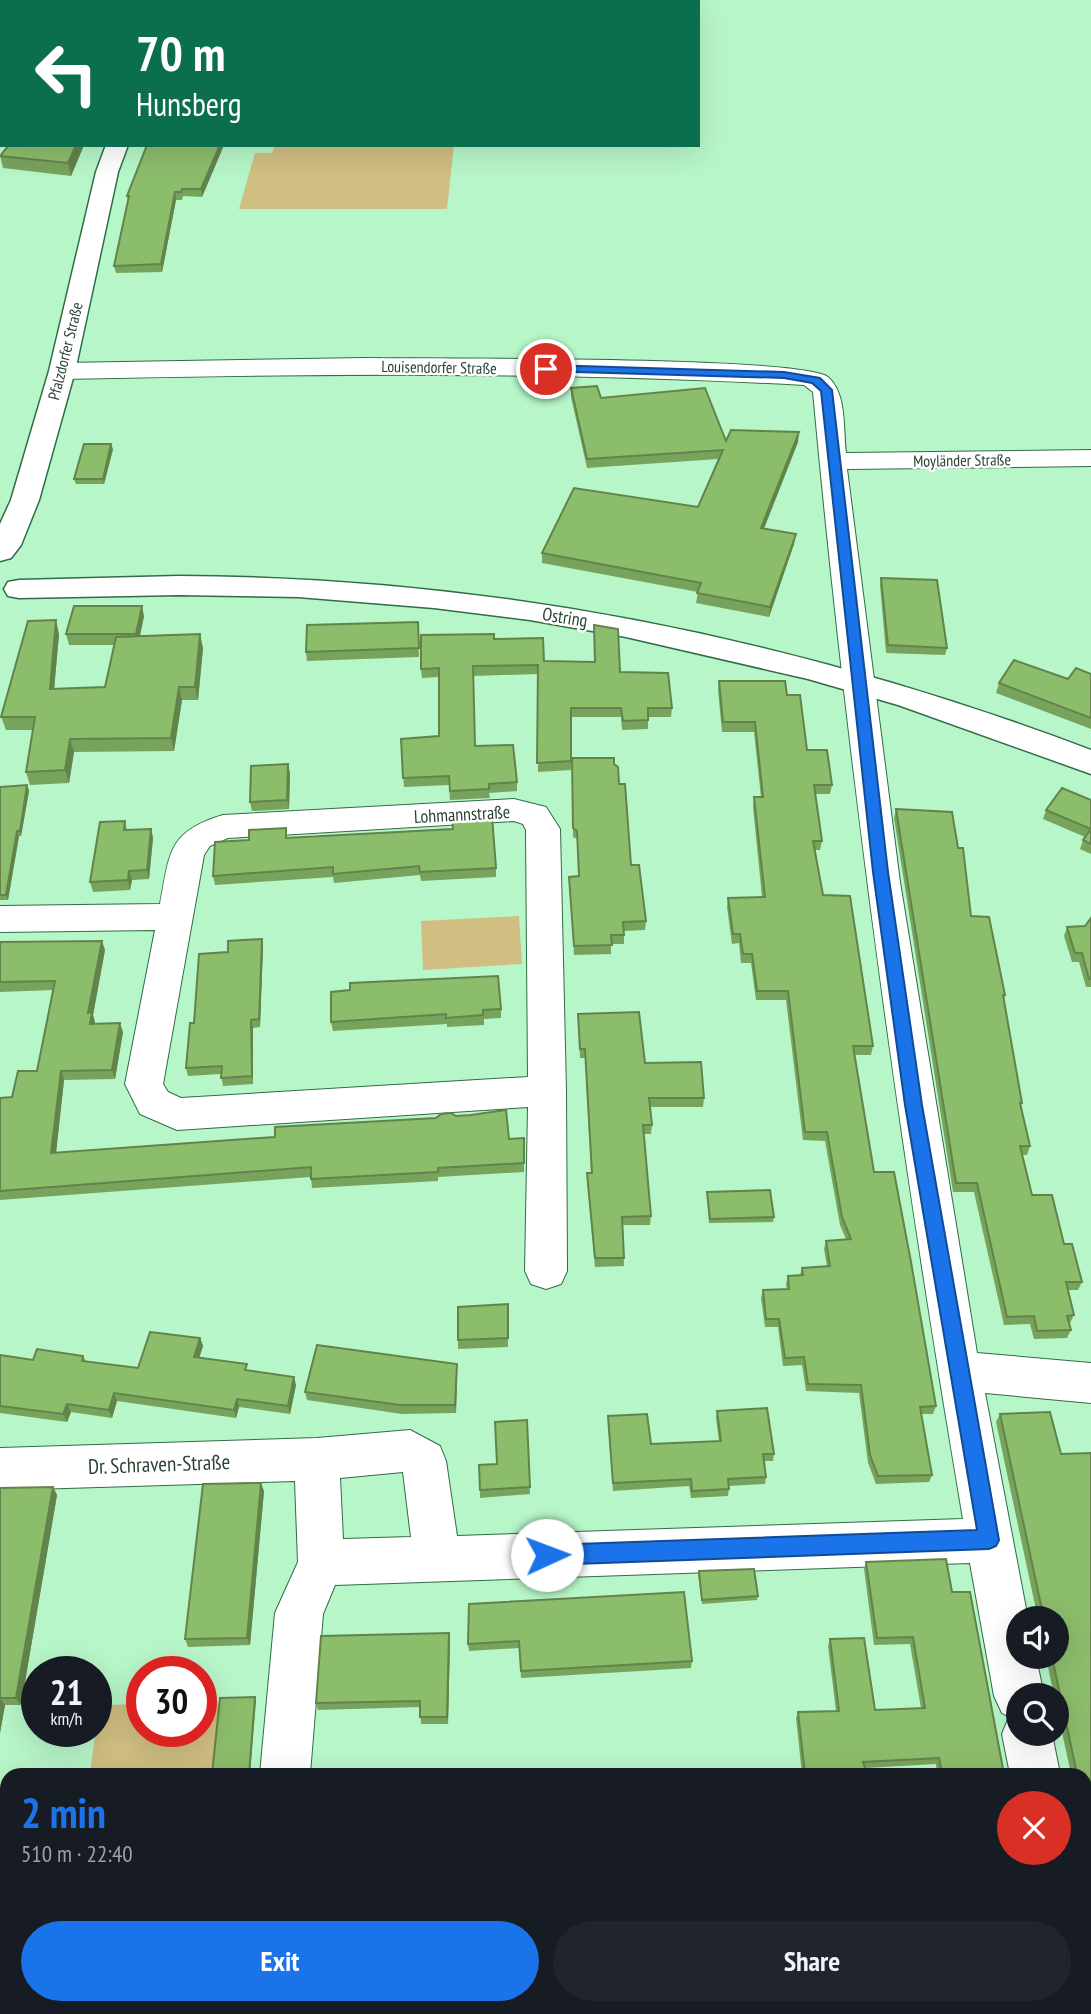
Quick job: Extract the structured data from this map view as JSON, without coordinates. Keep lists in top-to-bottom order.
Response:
{
  "streets": {
    "street": [
      "Pfalzdorfer Straße",
      "Louisendorfer Straße",
      "Moyländer Straße",
      "Ostring",
      "Lohmannstraße",
      "Dr. Schraven-Straße"
    ]
  },
  "crossings": [
    ["Pfalzdorfer Straße", "Louisendorfer Straße"]
  ],
  "page": {
    "turn": ["70 m", "Hunsberg"],
    "speed": "21 km/h",
    "limit": "30",
    "heading": ["2 min", "510 m · 22:40"],
    "buttons": ["Exit", "Share"]
  }
}
